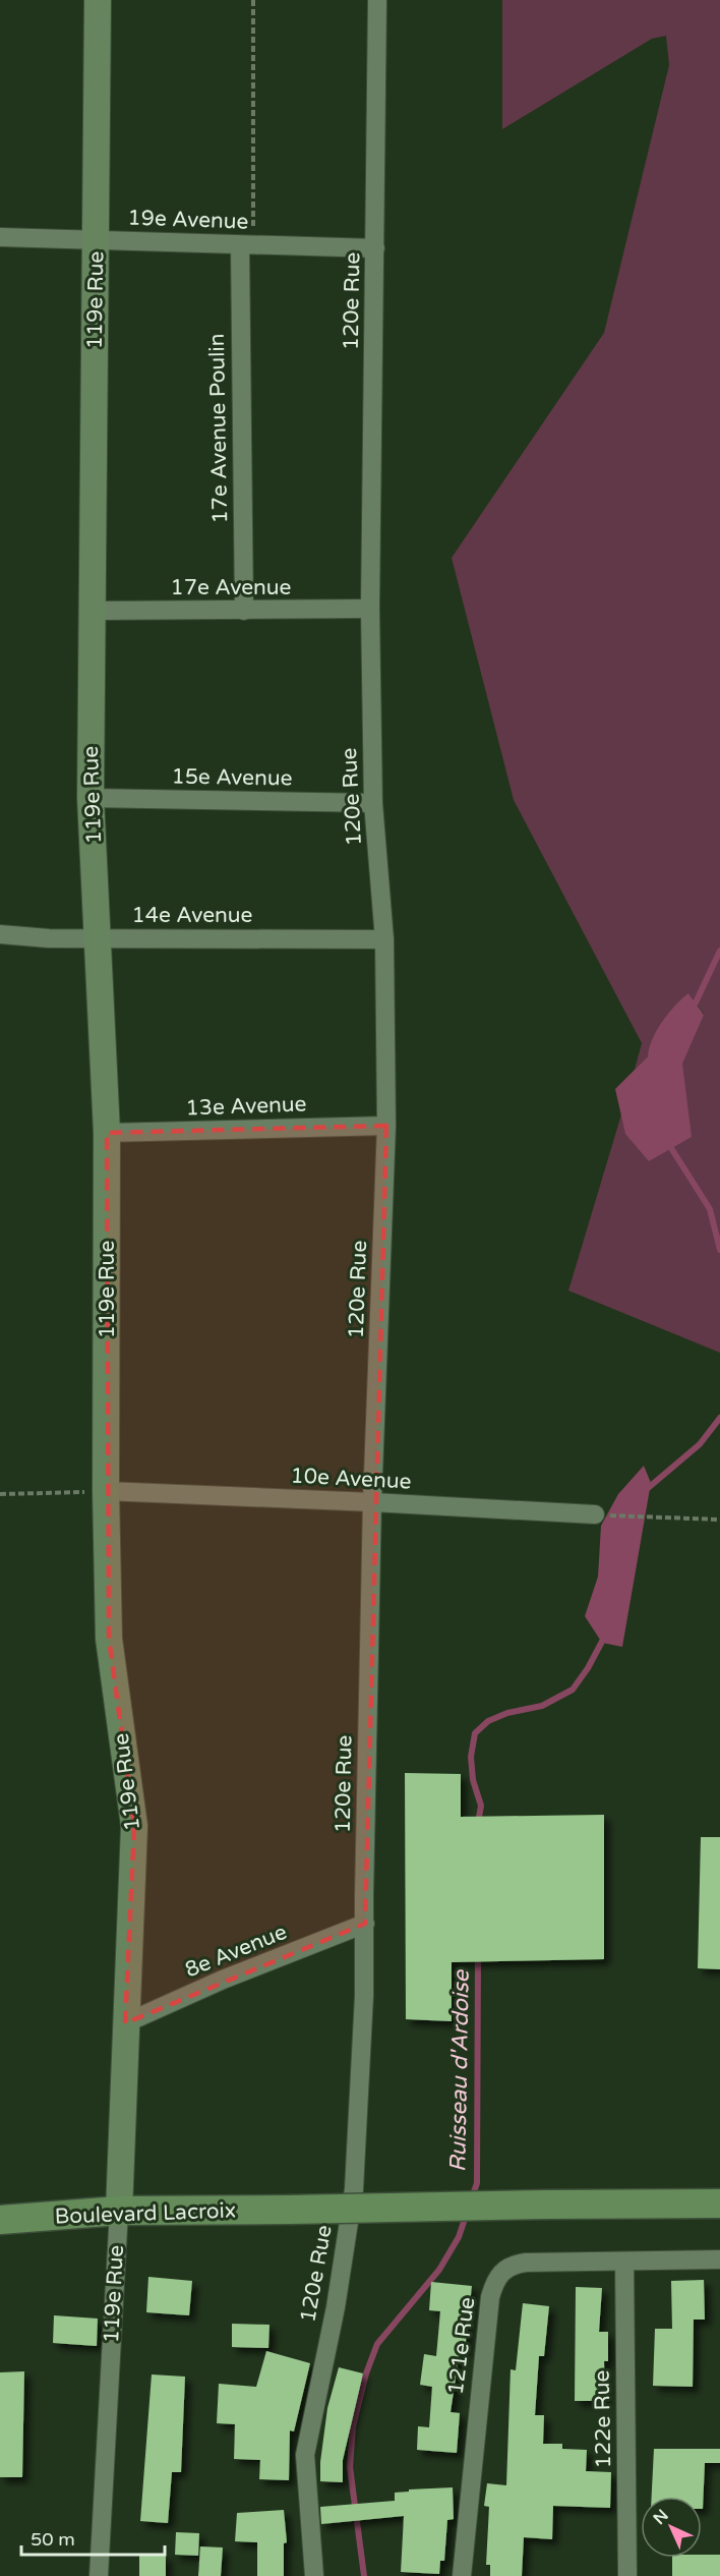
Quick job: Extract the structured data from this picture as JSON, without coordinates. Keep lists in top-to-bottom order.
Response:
{
  "streets": {
    "main road": ["Boulevard Lacroix"],
    "street": [
      "19e Avenue",
      "119e Rue",
      "120e Rue",
      "17e Avenue Poulin",
      "17e Avenue",
      "15e Avenue",
      "14e Avenue",
      "13e Avenue",
      "10e Avenue",
      "8e Avenue",
      "121e Rue",
      "122e Rue"
    ]
  },
  "crossings": [
    ["19e Avenue", "119e Rue"],
    ["19e Avenue", "120e Rue"],
    ["19e Avenue", "17e Avenue Poulin"],
    ["119e Rue", "17e Avenue"],
    ["119e Rue", "15e Avenue"],
    ["119e Rue", "14e Avenue"],
    ["119e Rue", "13e Avenue"],
    ["119e Rue", "10e Avenue"],
    ["119e Rue", "8e Avenue"],
    ["119e Rue", "Boulevard Lacroix"],
    ["120e Rue", "17e Avenue"],
    ["120e Rue", "15e Avenue"],
    ["120e Rue", "14e Avenue"],
    ["120e Rue", "13e Avenue"],
    ["120e Rue", "10e Avenue"],
    ["120e Rue", "8e Avenue"],
    ["17e Avenue Poulin", "17e Avenue"],
    ["121e Rue", "122e Rue"]
  ],
  "water": ["Ruisseau d'Ardoise"],
  "scale_bar": "50 m",
  "north": "top left"
}
